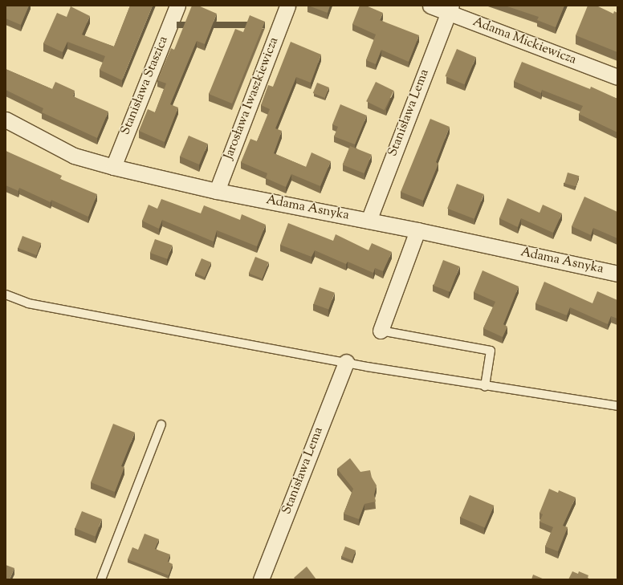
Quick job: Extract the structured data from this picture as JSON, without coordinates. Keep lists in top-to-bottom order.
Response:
{
  "streets": {
    "street": [
      "Adama Mickiewicza",
      "Stanisława Staszica",
      "Jarosława Iwaszkiewicza",
      "Stanisława Lema",
      "Adama Asnyka"
    ]
  },
  "crossings": [
    ["Adama Mickiewicza", "Stanisława Lema"],
    ["Stanisława Staszica", "Adama Asnyka"],
    ["Jarosława Iwaszkiewicza", "Adama Asnyka"],
    ["Stanisława Lema", "Adama Asnyka"]
  ]
}
